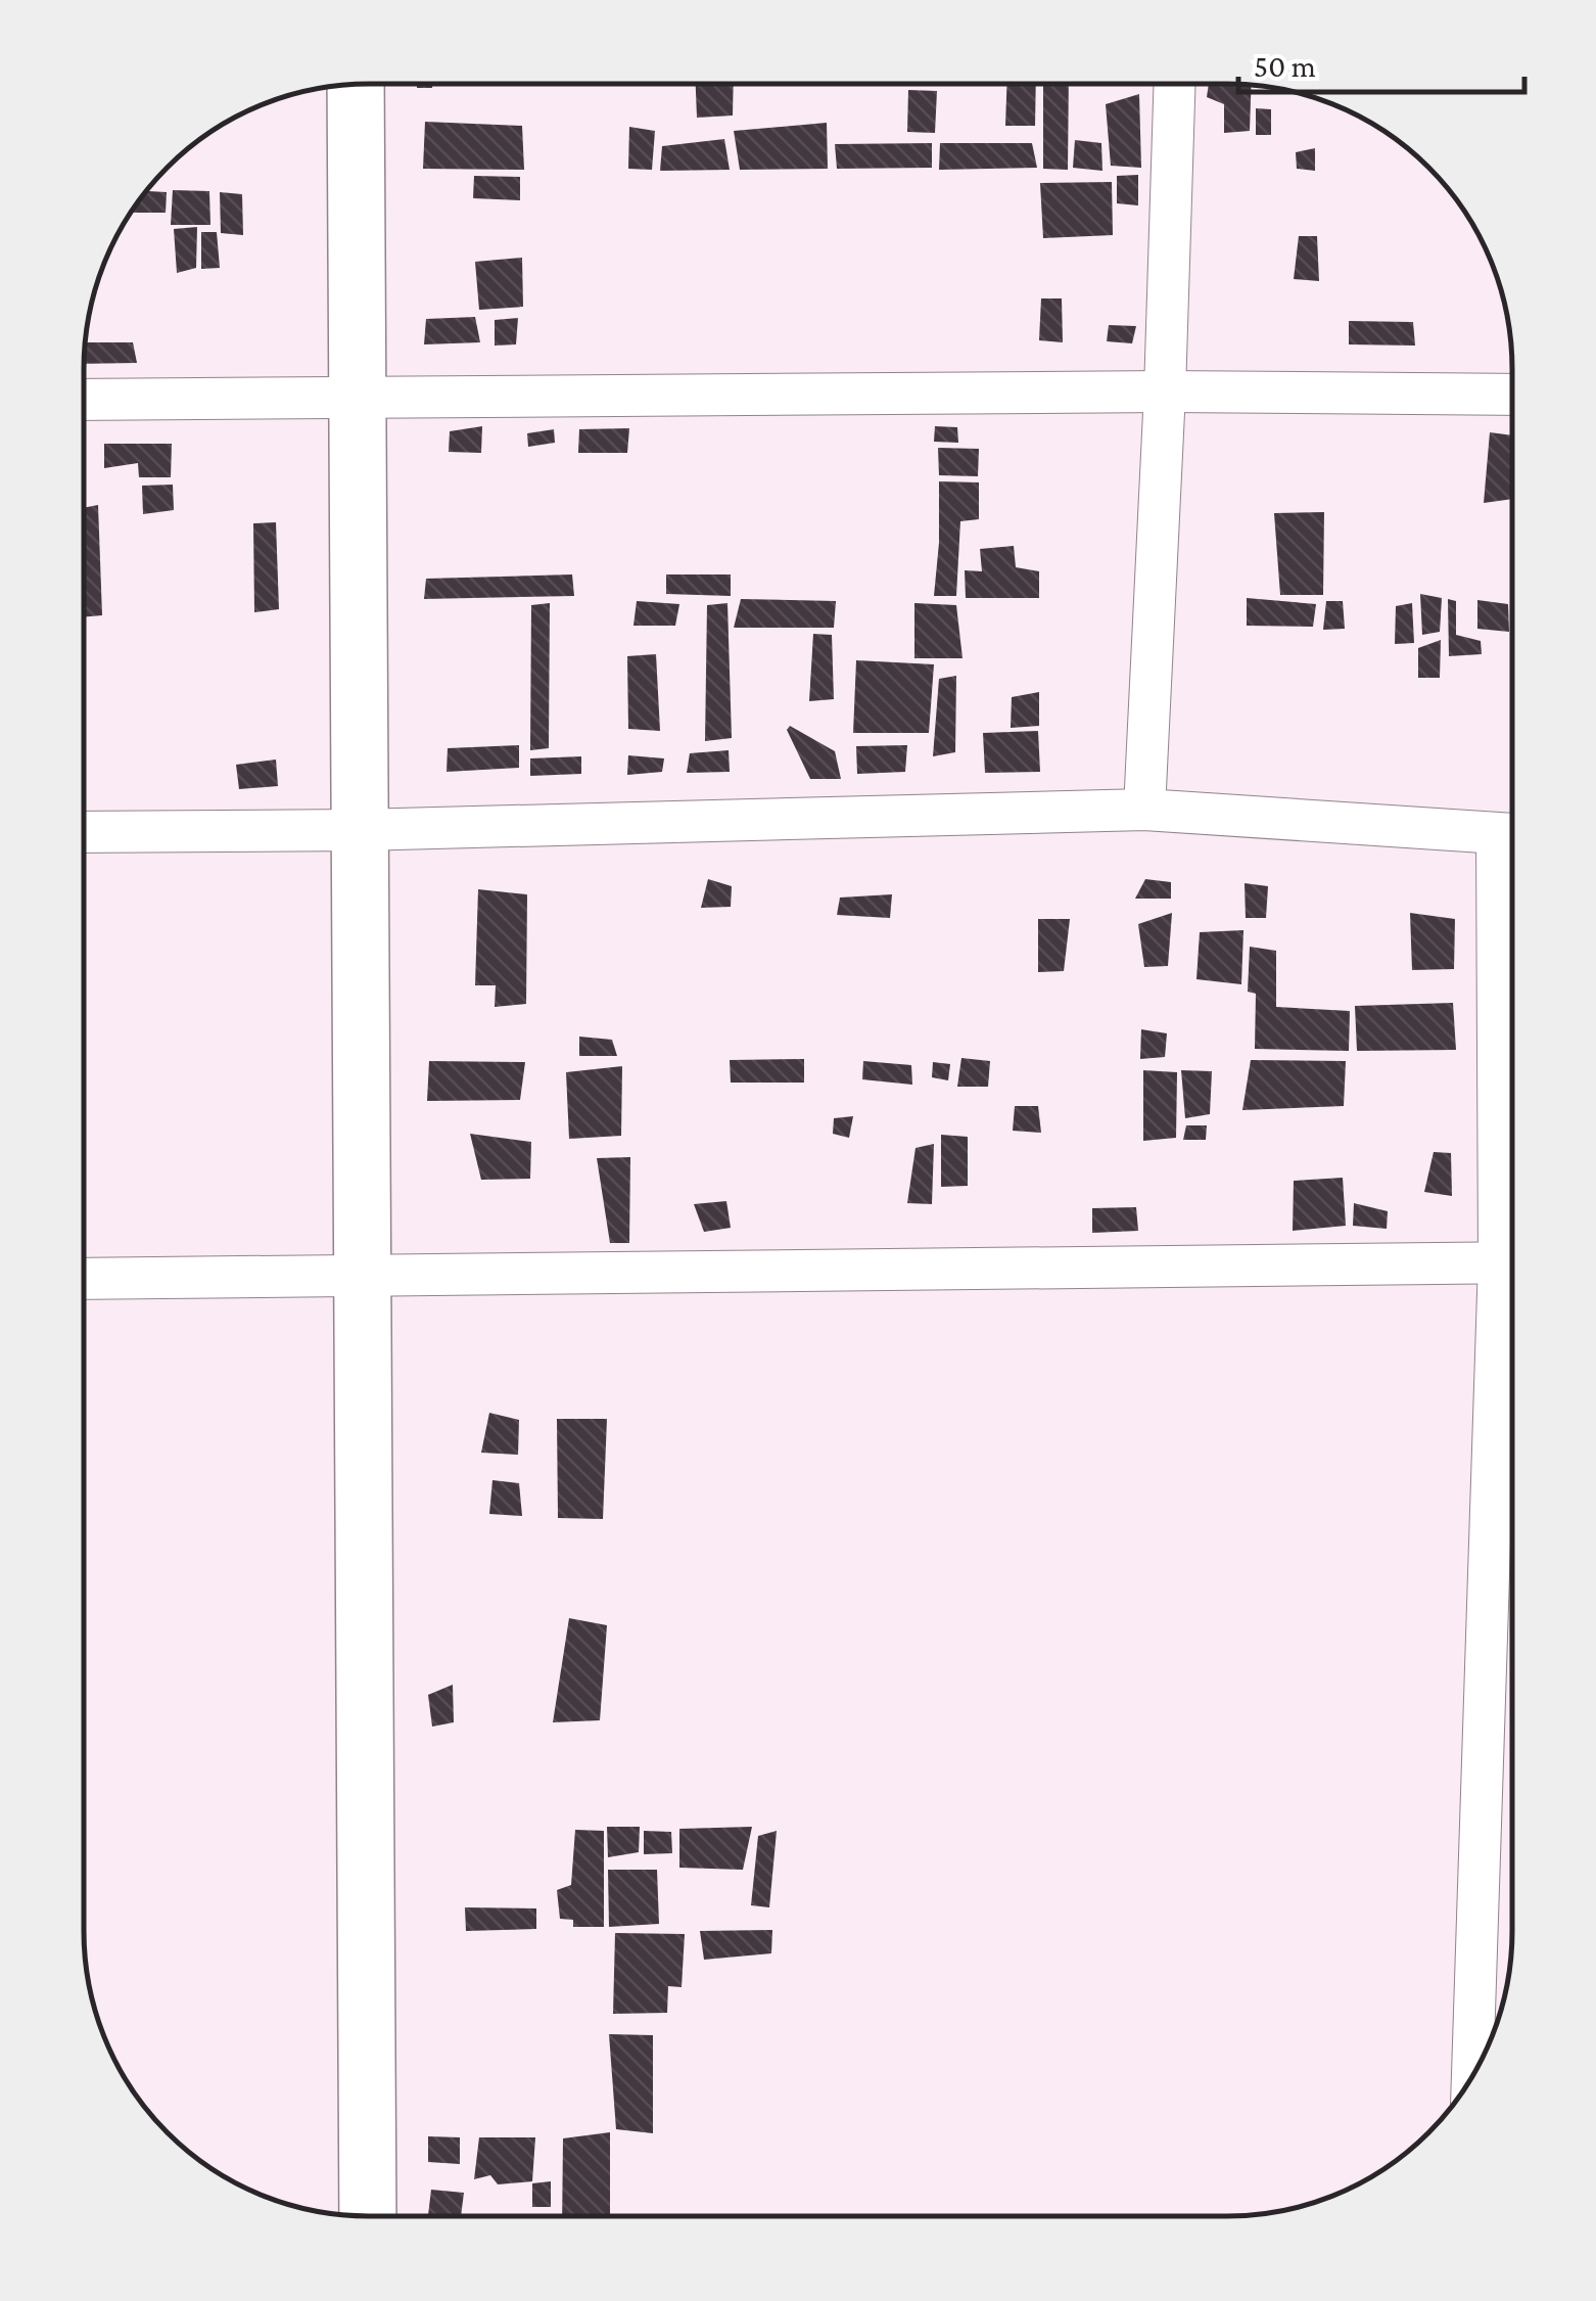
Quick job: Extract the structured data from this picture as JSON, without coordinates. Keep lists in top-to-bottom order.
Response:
{
  "scale_bar": "50 m"
}
